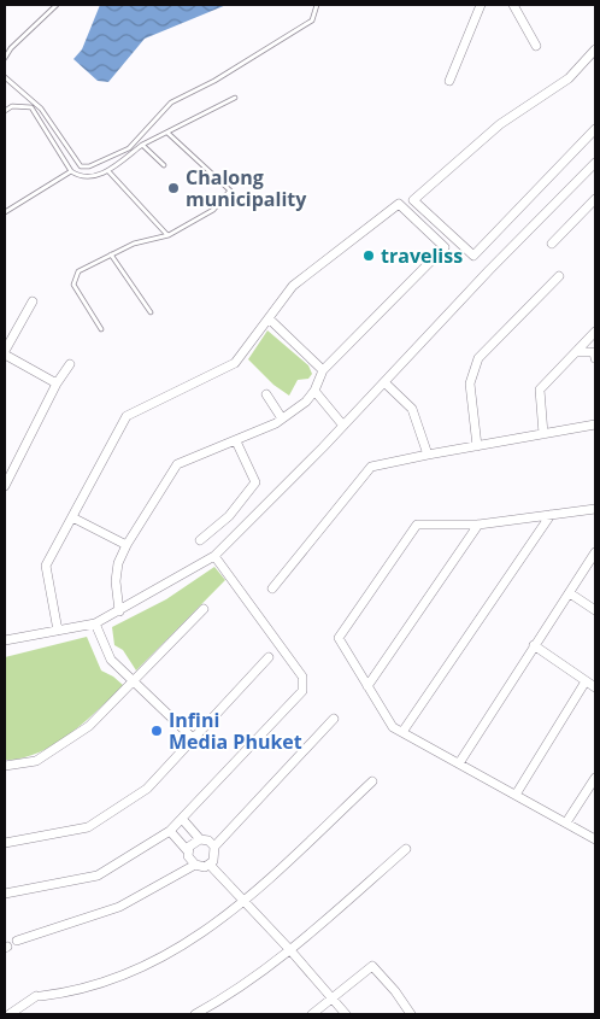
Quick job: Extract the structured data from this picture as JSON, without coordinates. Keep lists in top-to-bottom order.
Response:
{
  "places": ["Chalong municipality", "traveliss", "Infini Media Phuket"]
}
